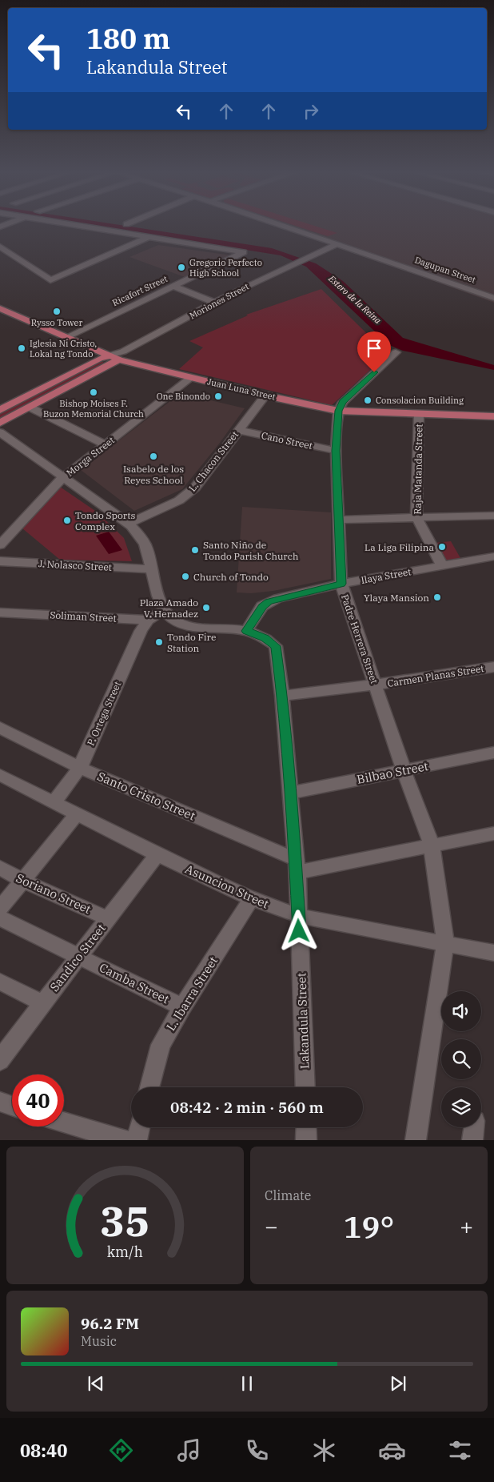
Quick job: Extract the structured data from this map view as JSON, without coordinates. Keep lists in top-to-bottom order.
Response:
{
  "streets": {
    "main road": ["Moriones Street", "Juan Luna Street"],
    "street": [
      "Dagupan Street",
      "Ricafort Street",
      "Cano Street",
      "Morga Street",
      "L. Chacon Street",
      "Raja Matanda Street",
      "J. Nolasco Street",
      "Ilaya Street",
      "Soliman Street",
      "Padre Herrera Street",
      "Carmen Planas Street",
      "P. Ortega Street",
      "Bilbao Street",
      "Santo Cristo Street",
      "Asuncion Street",
      "Soriano Street",
      "Sandico Street",
      "Camba Street",
      "L. Ibarra Street",
      "Lakandula Street"
    ]
  },
  "crossings": [
    ["Dagupan Street", "Moriones Street"],
    ["Ricafort Street", "Juan Luna Street"],
    ["Moriones Street", "Juan Luna Street"],
    ["Juan Luna Street", "Morga Street"],
    ["Juan Luna Street", "L. Chacon Street"],
    ["Juan Luna Street", "Raja Matanda Street"],
    ["Juan Luna Street", "Padre Herrera Street"],
    ["Cano Street", "L. Chacon Street"],
    ["Cano Street", "Padre Herrera Street"],
    ["Raja Matanda Street", "Ilaya Street"],
    ["Ilaya Street", "Padre Herrera Street"],
    ["Ilaya Street", "Lakandula Street"],
    ["Soliman Street", "P. Ortega Street"],
    ["Padre Herrera Street", "Carmen Planas Street"],
    ["Padre Herrera Street", "Bilbao Street"],
    ["Padre Herrera Street", "Asuncion Street"],
    ["Carmen Planas Street", "Lakandula Street"],
    ["P. Ortega Street", "Santo Cristo Street"],
    ["P. Ortega Street", "Asuncion Street"],
    ["Bilbao Street", "Lakandula Street"],
    ["Santo Cristo Street", "Lakandula Street"],
    ["Asuncion Street", "Sandico Street"],
    ["Asuncion Street", "L. Ibarra Street"],
    ["Asuncion Street", "Lakandula Street"],
    ["Soriano Street", "Sandico Street"],
    ["Sandico Street", "Camba Street"],
    ["Camba Street", "L. Ibarra Street"]
  ],
  "water": ["Estero de la Reina"],
  "places": [
    "Gregorio Perfecto High School",
    "Rysso Tower",
    "Iglesia Ni Cristo, Lokal ng Tondo",
    "Bishop Moises F. Buzon Memorial Church",
    "One Binondo",
    "Consolacion Building",
    "Isabelo de los Reyes School",
    "Tondo Sports Complex",
    "La Liga Filipina",
    "Santo Niño de Tondo Parish Church",
    "Church of Tondo",
    "Ylaya Mansion",
    "Plaza Amado V. Hernadez",
    "Tondo Fire Station"
  ],
  "page": {
    "turn": ["180 m", "Lakandula Street"],
    "limit": "40",
    "trip": "08:42 · 2 min · 560 m",
    "tile": "Climate",
    "heat": ["−", "19°", "+"],
    "song": ["96.2 FM", "Music"],
    "tabs": "08:40",
    "gauge": ["35", "km/h"]
  }
}
